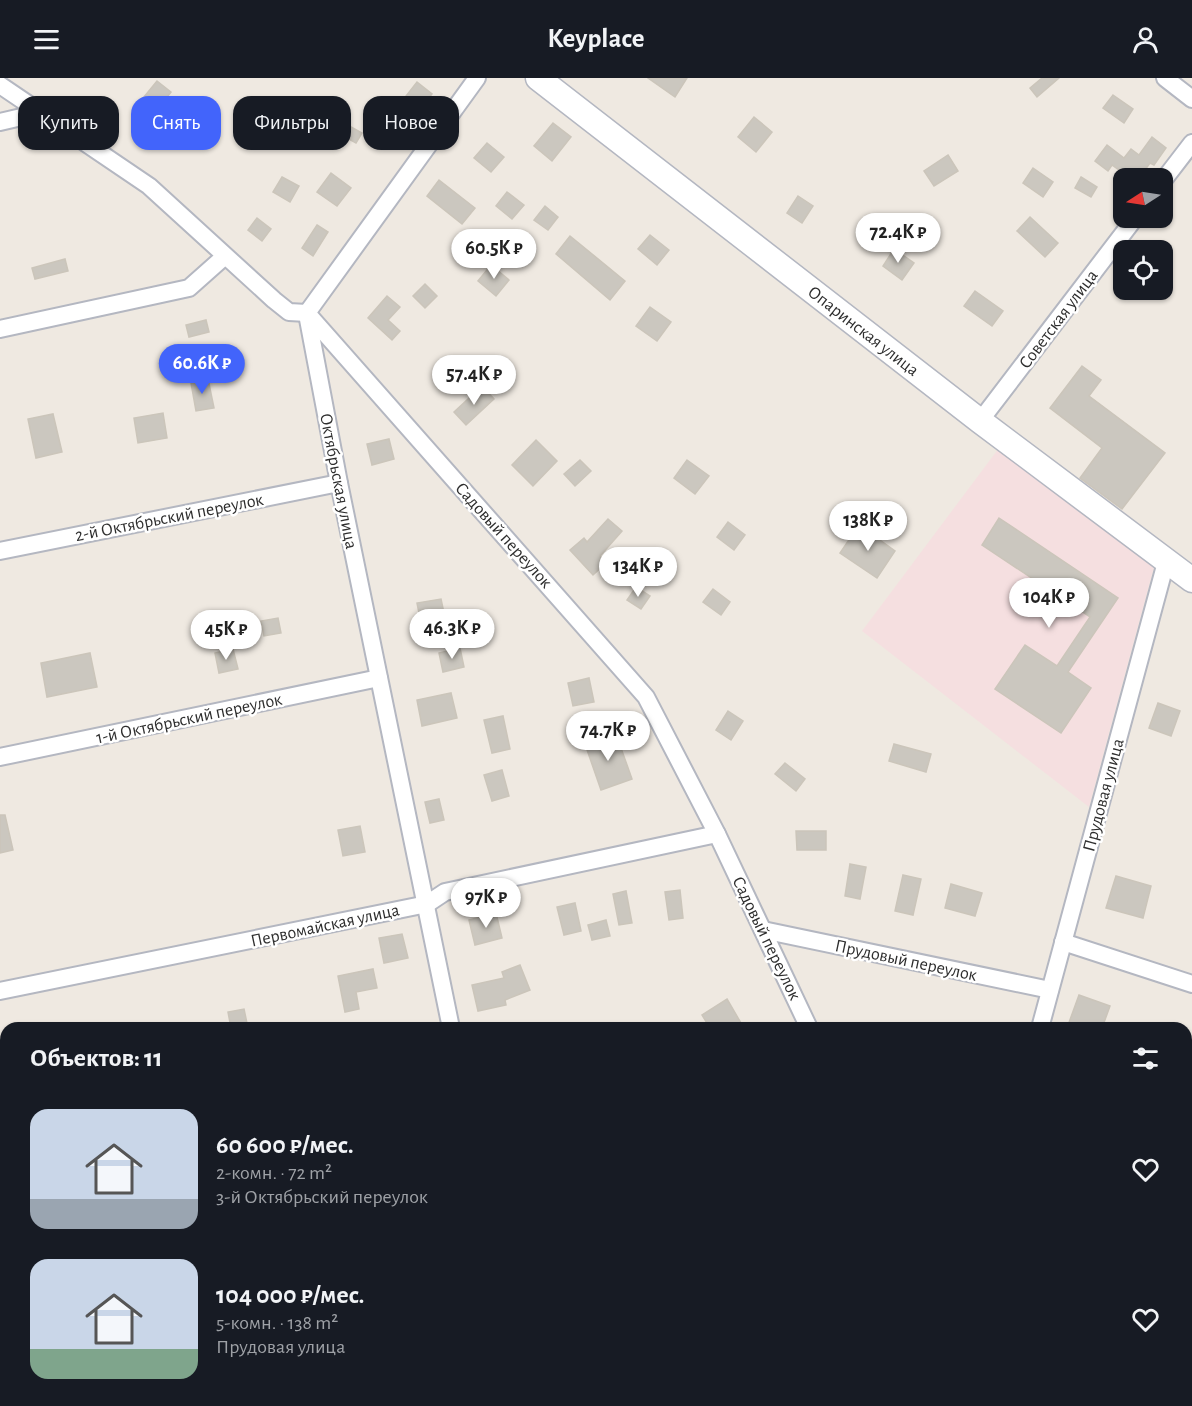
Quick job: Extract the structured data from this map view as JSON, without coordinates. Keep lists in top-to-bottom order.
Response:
{
  "streets": {
    "main road": ["Опаринская улица"],
    "street": [
      "Советская улица",
      "Октябрьская улица",
      "2-й Октябрьский переулок",
      "Садовый переулок",
      "1-й Октябрьский переулок",
      "Прудовая улица",
      "Первомайская улица",
      "Прудовый переулок"
    ]
  },
  "crossings": [
    ["Советская улица", "Опаринская улица"],
    ["Опаринская улица", "Прудовая улица"],
    ["Октябрьская улица", "2-й Октябрьский переулок"],
    ["Октябрьская улица", "Садовый переулок"],
    ["Октябрьская улица", "1-й Октябрьский переулок"],
    ["Октябрьская улица", "Первомайская улица"],
    ["Садовый переулок", "Первомайская улица"],
    ["Садовый переулок", "Прудовый переулок"],
    ["Прудовая улица", "Прудовый переулок"]
  ],
  "north": "left",
  "page": {
    "header": "Keyplace",
    "chip": [
      "Купить",
      "Снять",
      "Фильтры",
      "Новое"
    ],
    "price": [
      "72.4K ₽",
      "60.5K ₽",
      "60.6K ₽",
      "57.4K ₽",
      "138K ₽",
      "134K ₽",
      "104K ₽",
      "46.3K ₽",
      "45K ₽",
      "74.7K ₽",
      "97K ₽"
    ],
    "heading": "Объектов: 11",
    "list": [
      {
        "name": "60 600 ₽/мес.",
        "note": "2-комн. · 72 m² · 3-й Октябрьский переулок"
      },
      {
        "name": "104 000 ₽/мес.",
        "note": "5-комн. · 138 m² · Прудовая улица"
      }
    ]
  }
}
